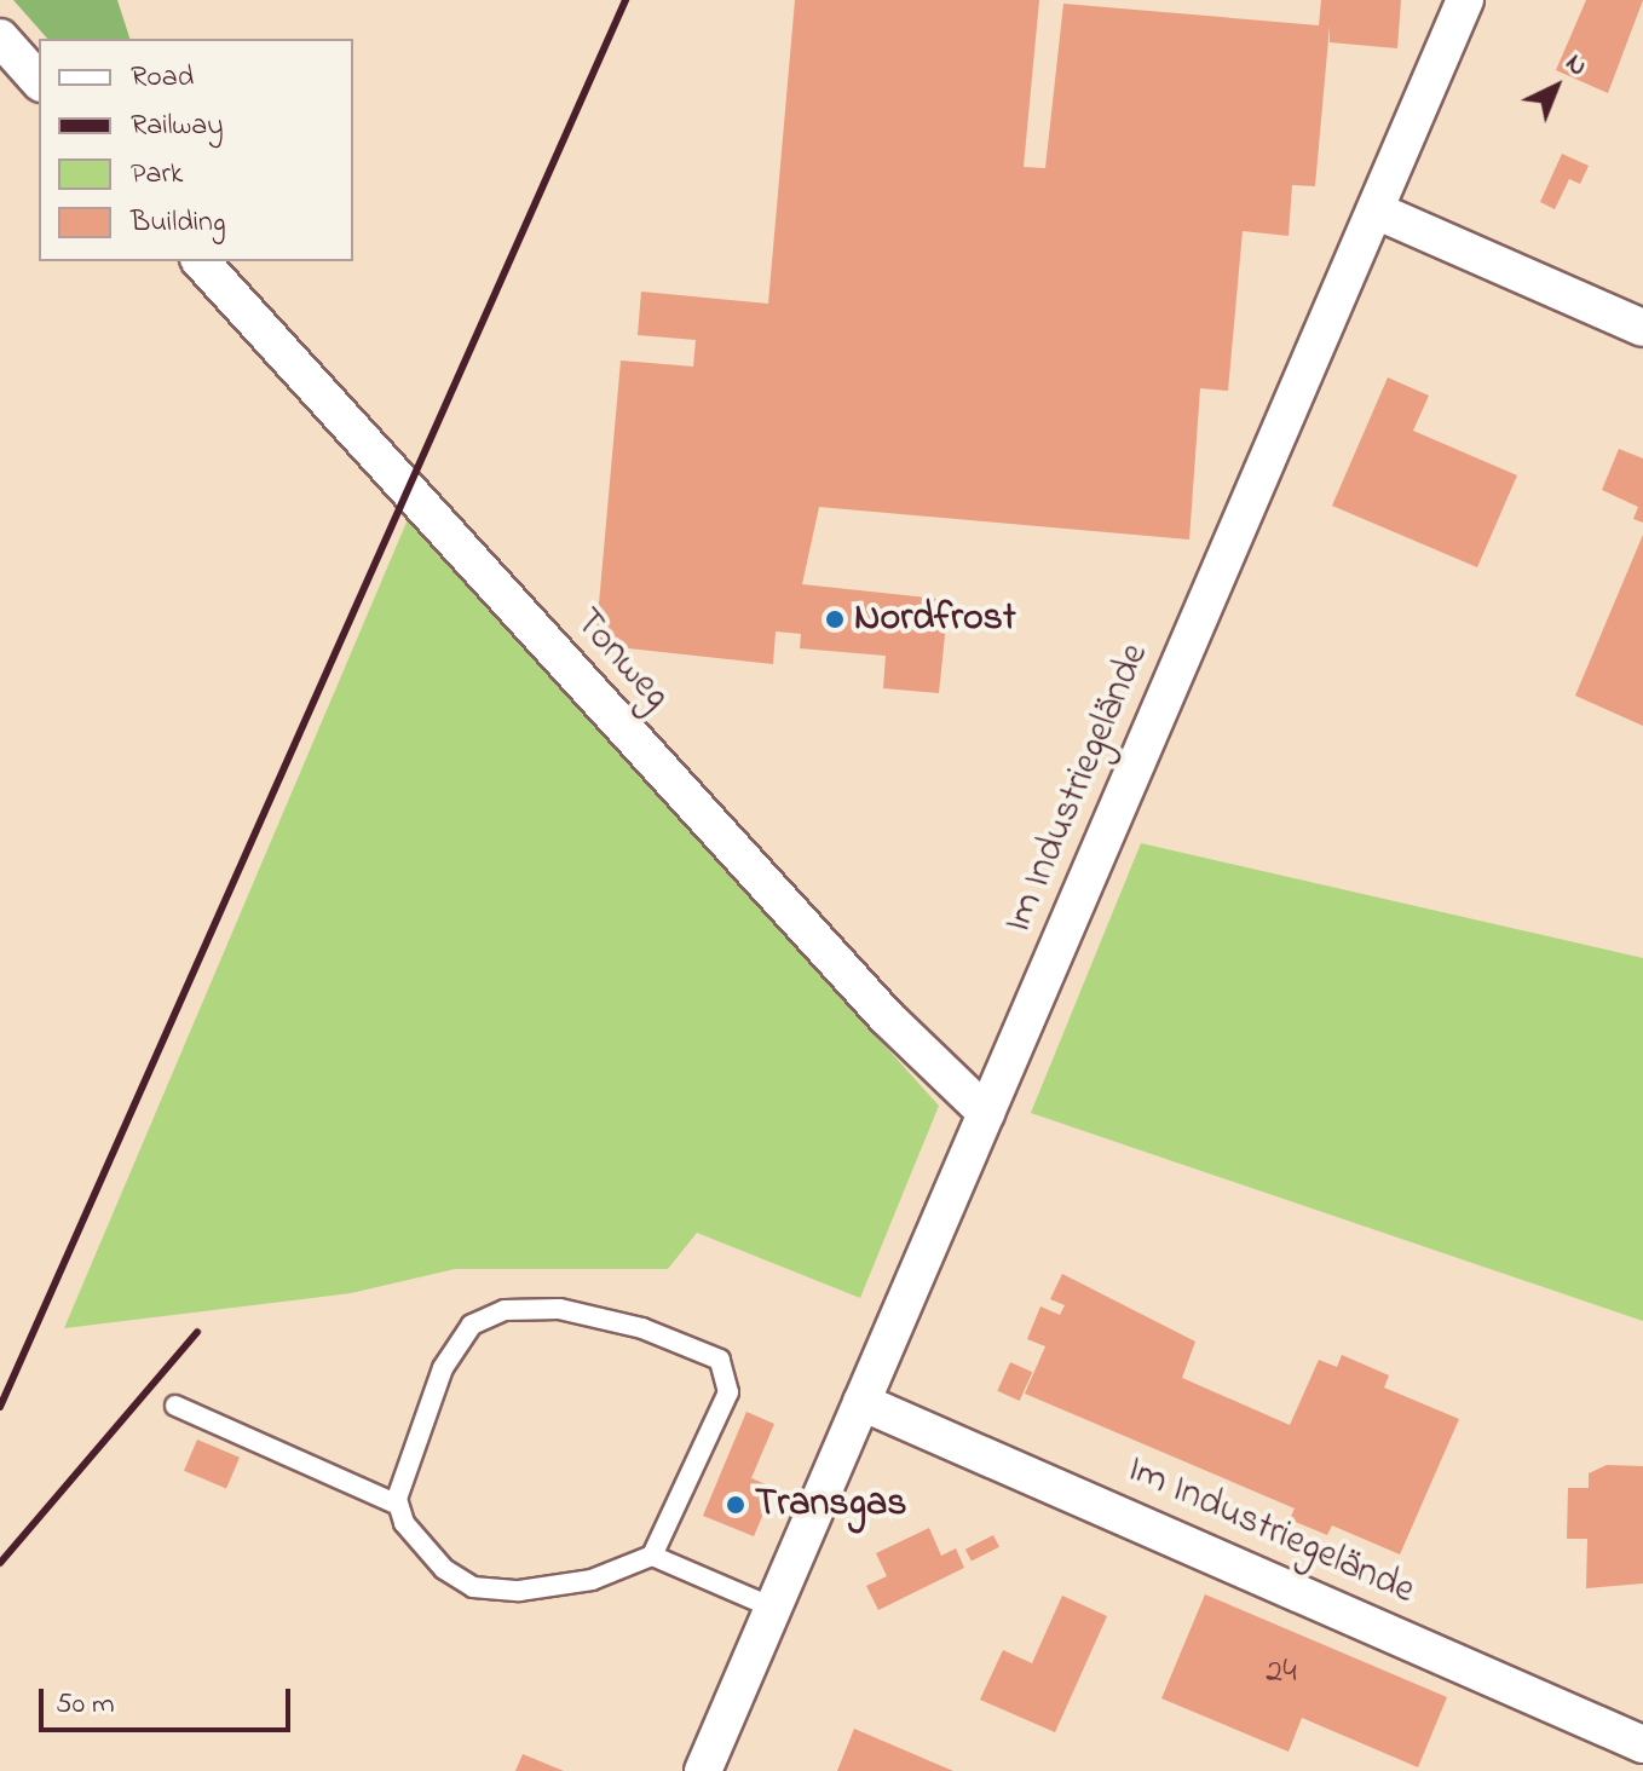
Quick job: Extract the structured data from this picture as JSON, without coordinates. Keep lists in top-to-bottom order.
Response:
{
  "streets": {
    "street": ["Tonweg", "Im Industriegelände"]
  },
  "crossings": [
    ["Tonweg", "Im Industriegelände"]
  ],
  "places": ["Nordfrost", "Transgas"],
  "house_numbers": ["24"],
  "legend": [
    "Road",
    "Railway",
    "Park",
    "Building"
  ],
  "scale_bar": "50 m",
  "north": "top right"
}
